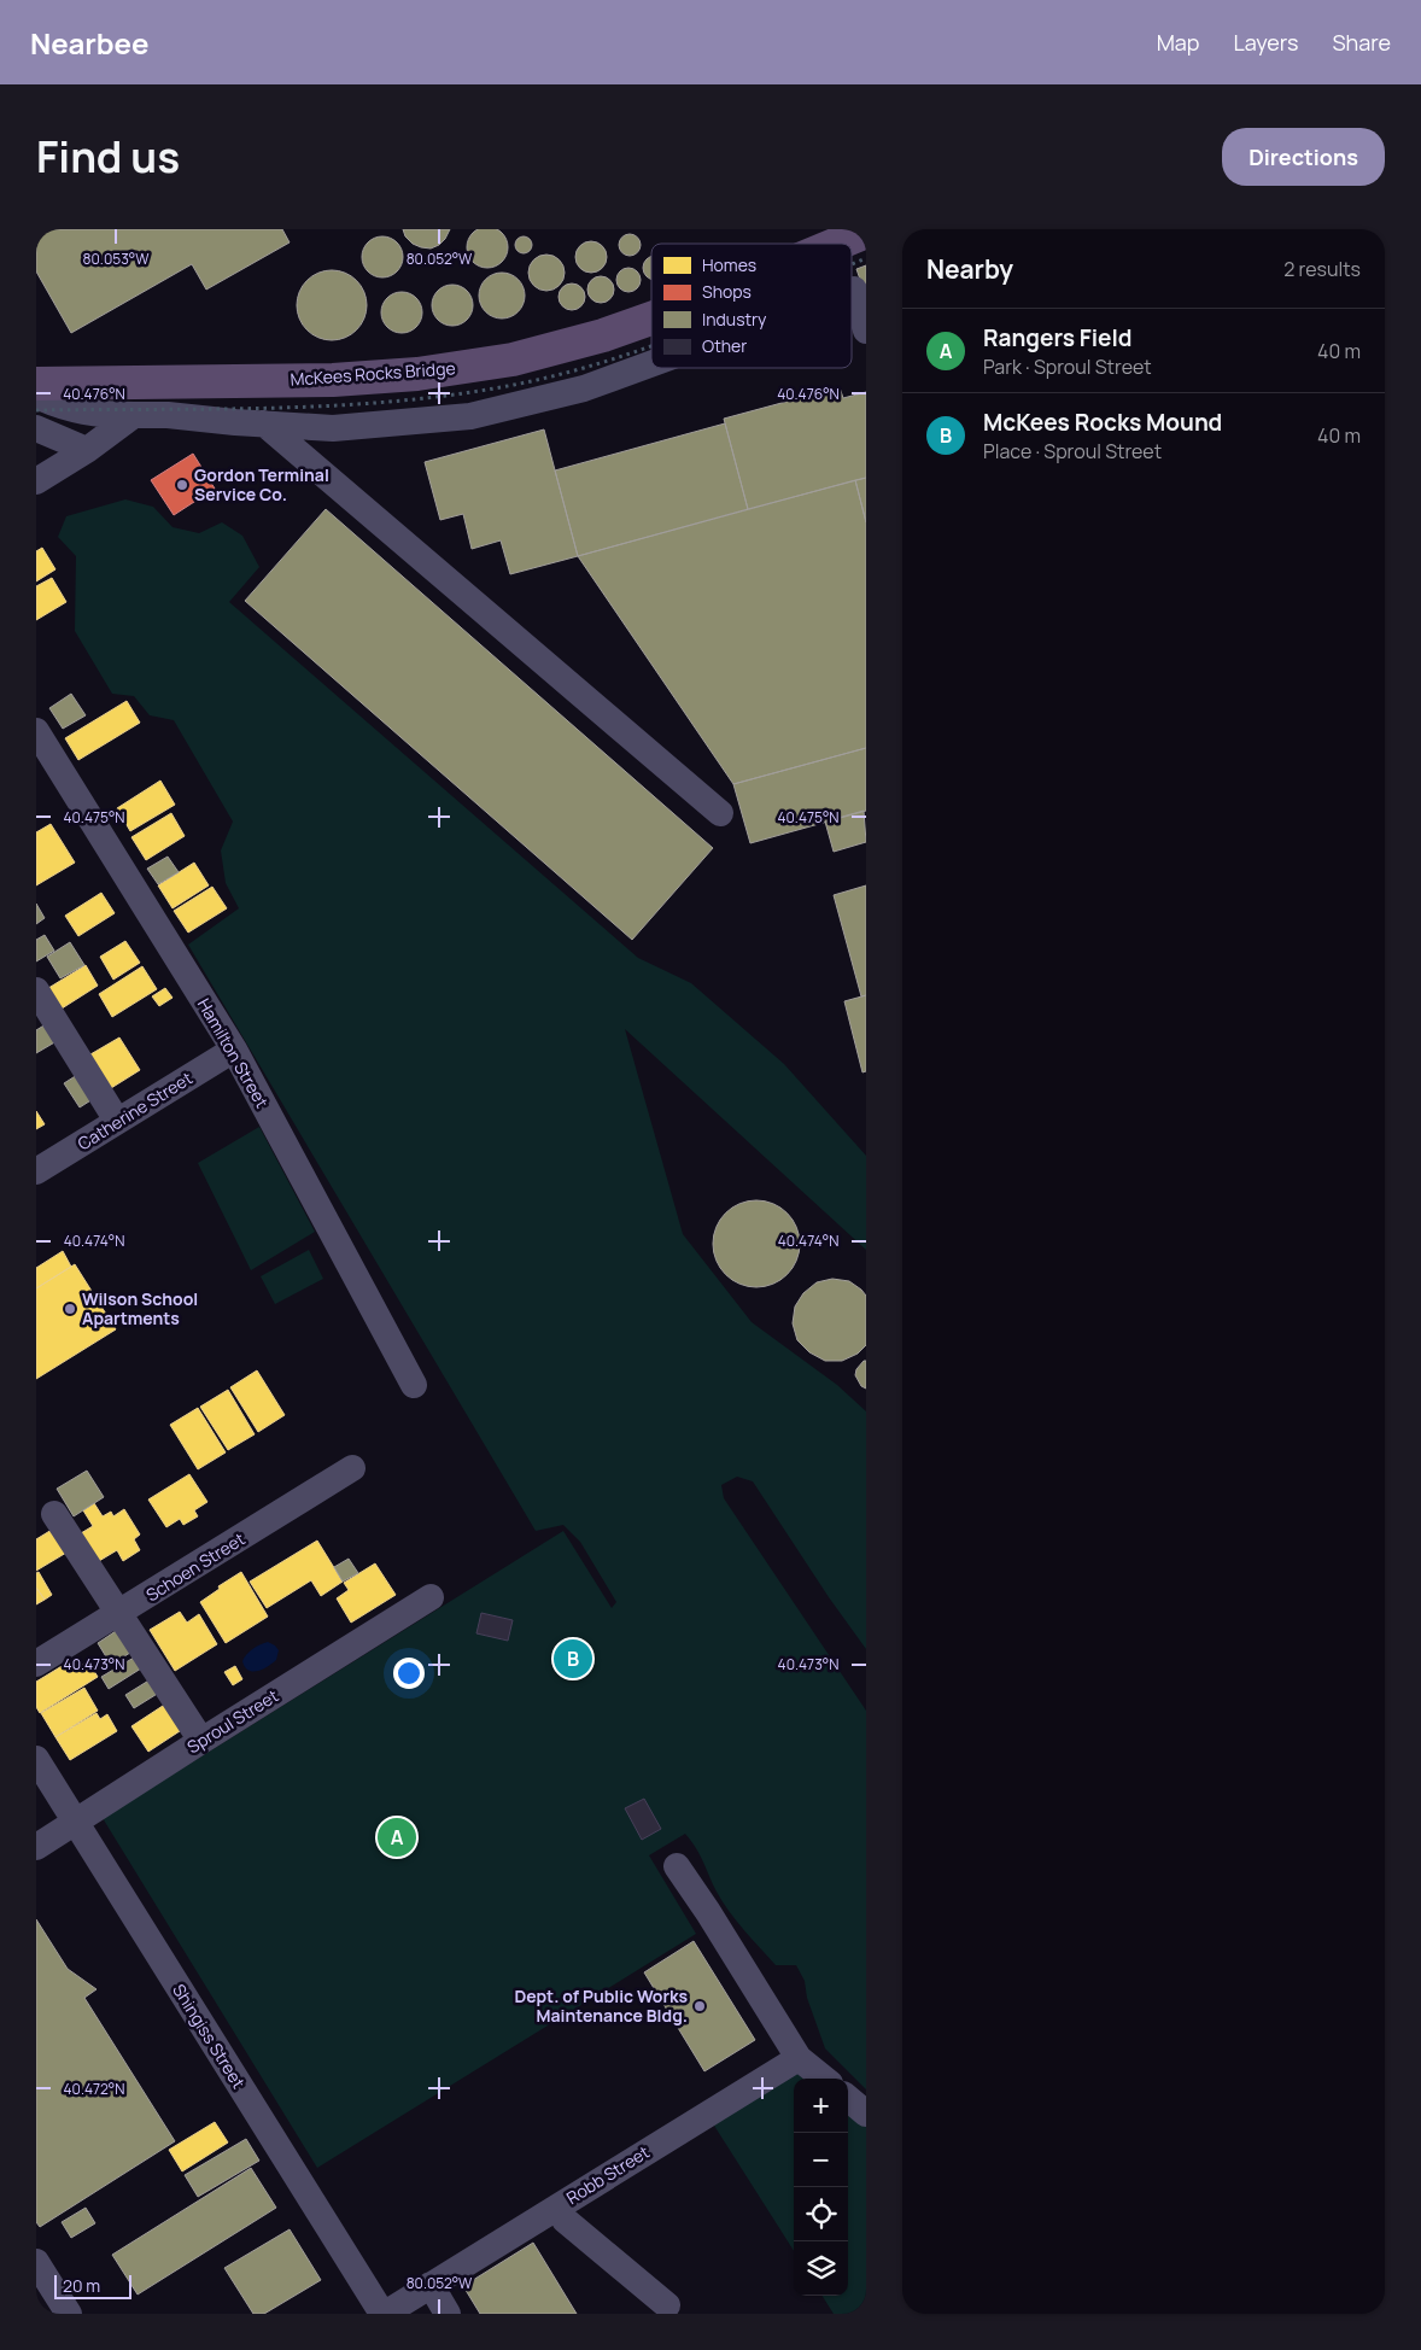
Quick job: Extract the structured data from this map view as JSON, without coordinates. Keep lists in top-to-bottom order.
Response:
{
  "streets": {
    "main road": ["McKees Rocks Bridge"],
    "street": [
      "Hamilton Street",
      "Catherine Street",
      "Schoen Street",
      "Sproul Street",
      "Shingiss Street",
      "Robb Street"
    ]
  },
  "crossings": [
    ["Hamilton Street", "Catherine Street"],
    ["Sproul Street", "Shingiss Street"],
    ["Shingiss Street", "Robb Street"]
  ],
  "places": ["Gordon Terminal Service Co.", "Wilson School Apartments", "Dept. of Public Works Maintenance Bldg."],
  "legend": [
    "Homes",
    "Shops",
    "Industry",
    "Other"
  ],
  "scale_bar": "20 m",
  "page": {
    "header": "Nearbee",
    "nav": ["Map", "Layers", "Share"],
    "title": "Find us",
    "buttons": "Directions",
    "heading": ["Nearby", "2 results"],
    "list": [
      {
        "mark": "A",
        "name": "Rangers Field",
        "note": "Park · Sproul Street",
        "value": "40 m"
      },
      {
        "mark": "B",
        "name": "McKees Rocks Mound",
        "note": "Place · Sproul Street",
        "value": "40 m"
      }
    ],
    "pins": ["B", "A"],
    "map_buttons": ["+", "−"],
    "scale": "20 m"
  },
  "coordinates": [
    "80.053°W",
    "80.052°W",
    "40.476°N",
    "40.475°N",
    "40.474°N",
    "40.473°N",
    "40.472°N"
  ]
}
